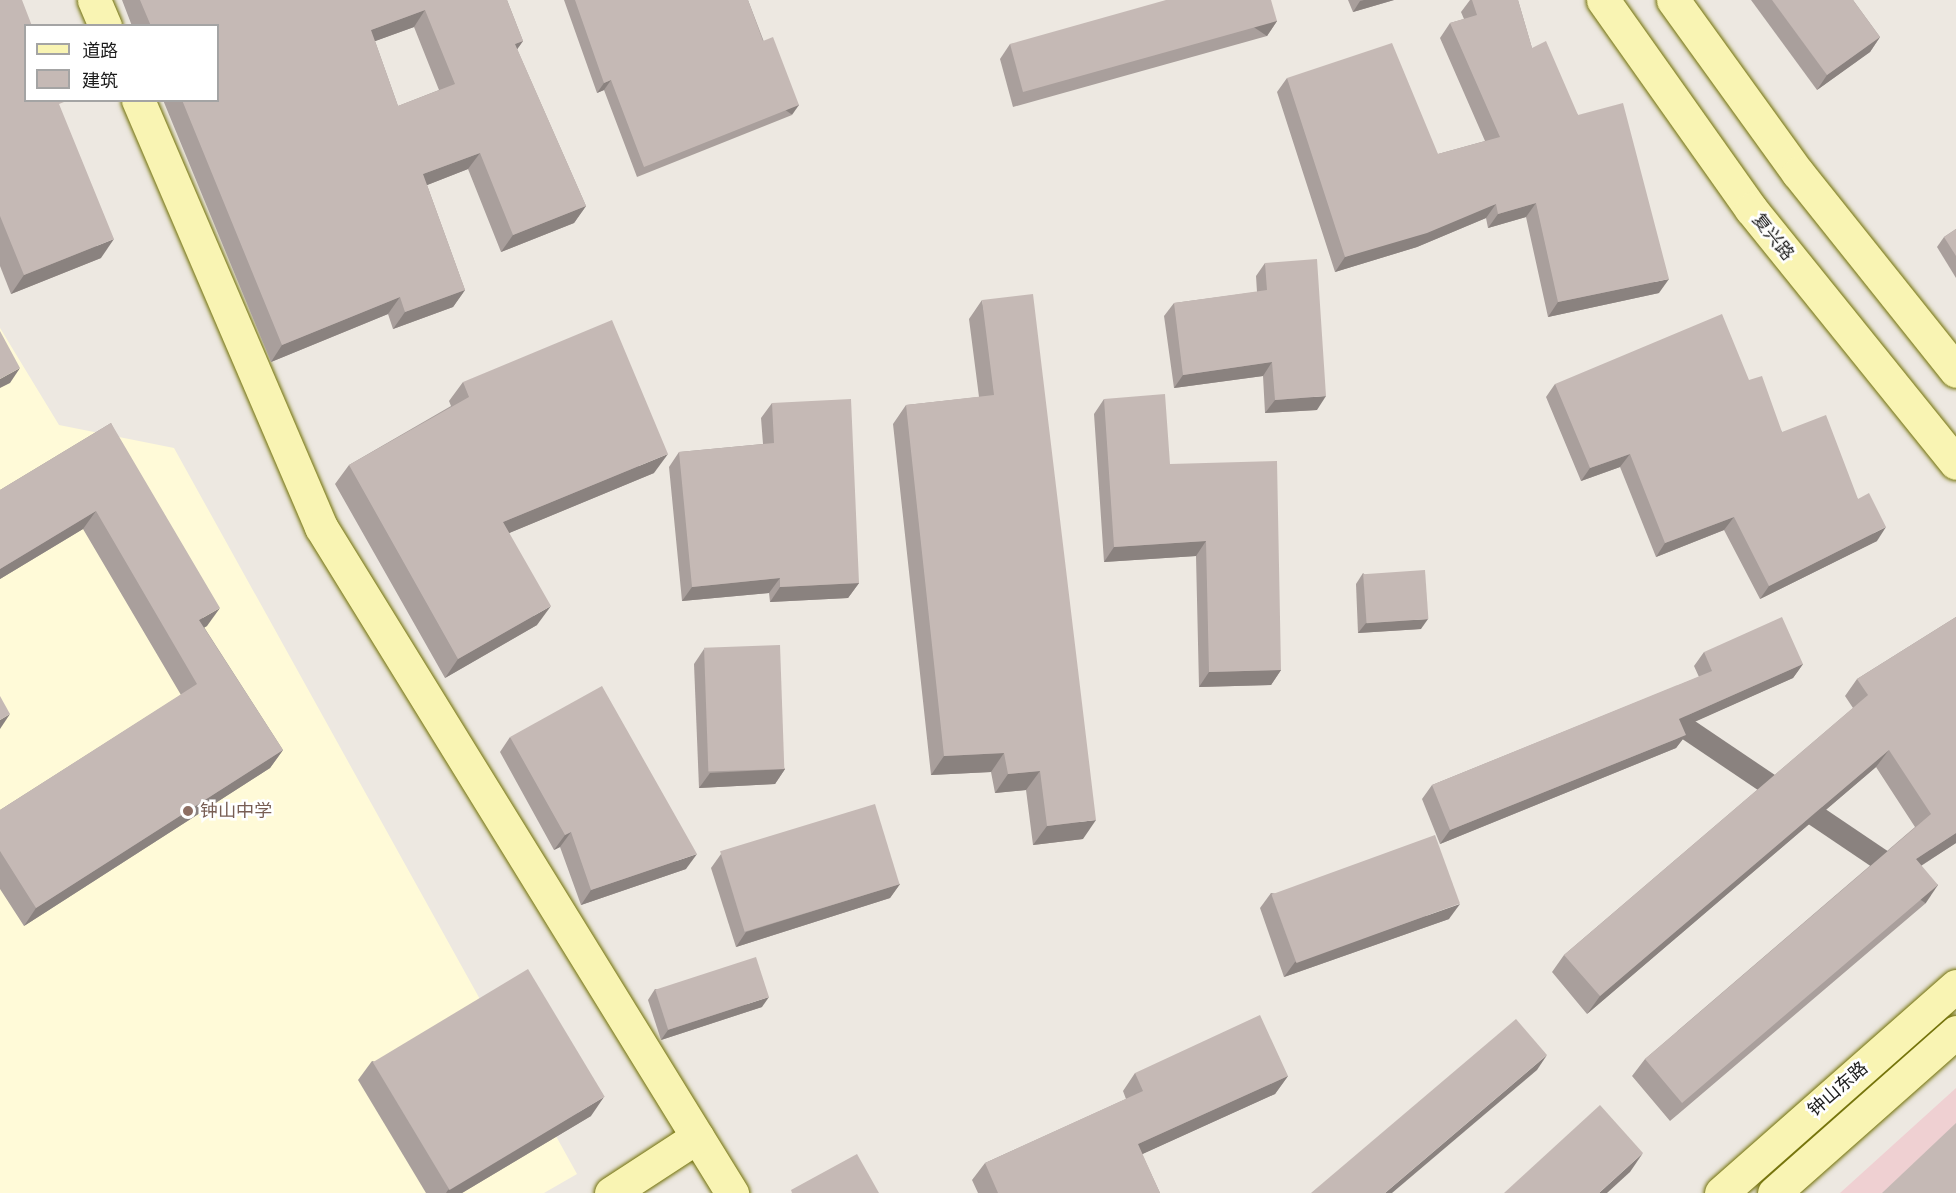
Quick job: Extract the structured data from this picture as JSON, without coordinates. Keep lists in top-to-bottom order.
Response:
{
  "streets": {
    "main road": ["复兴路", "钟山东路"]
  },
  "places": ["钟山中学"],
  "legend": ["道路", "建筑"]
}
